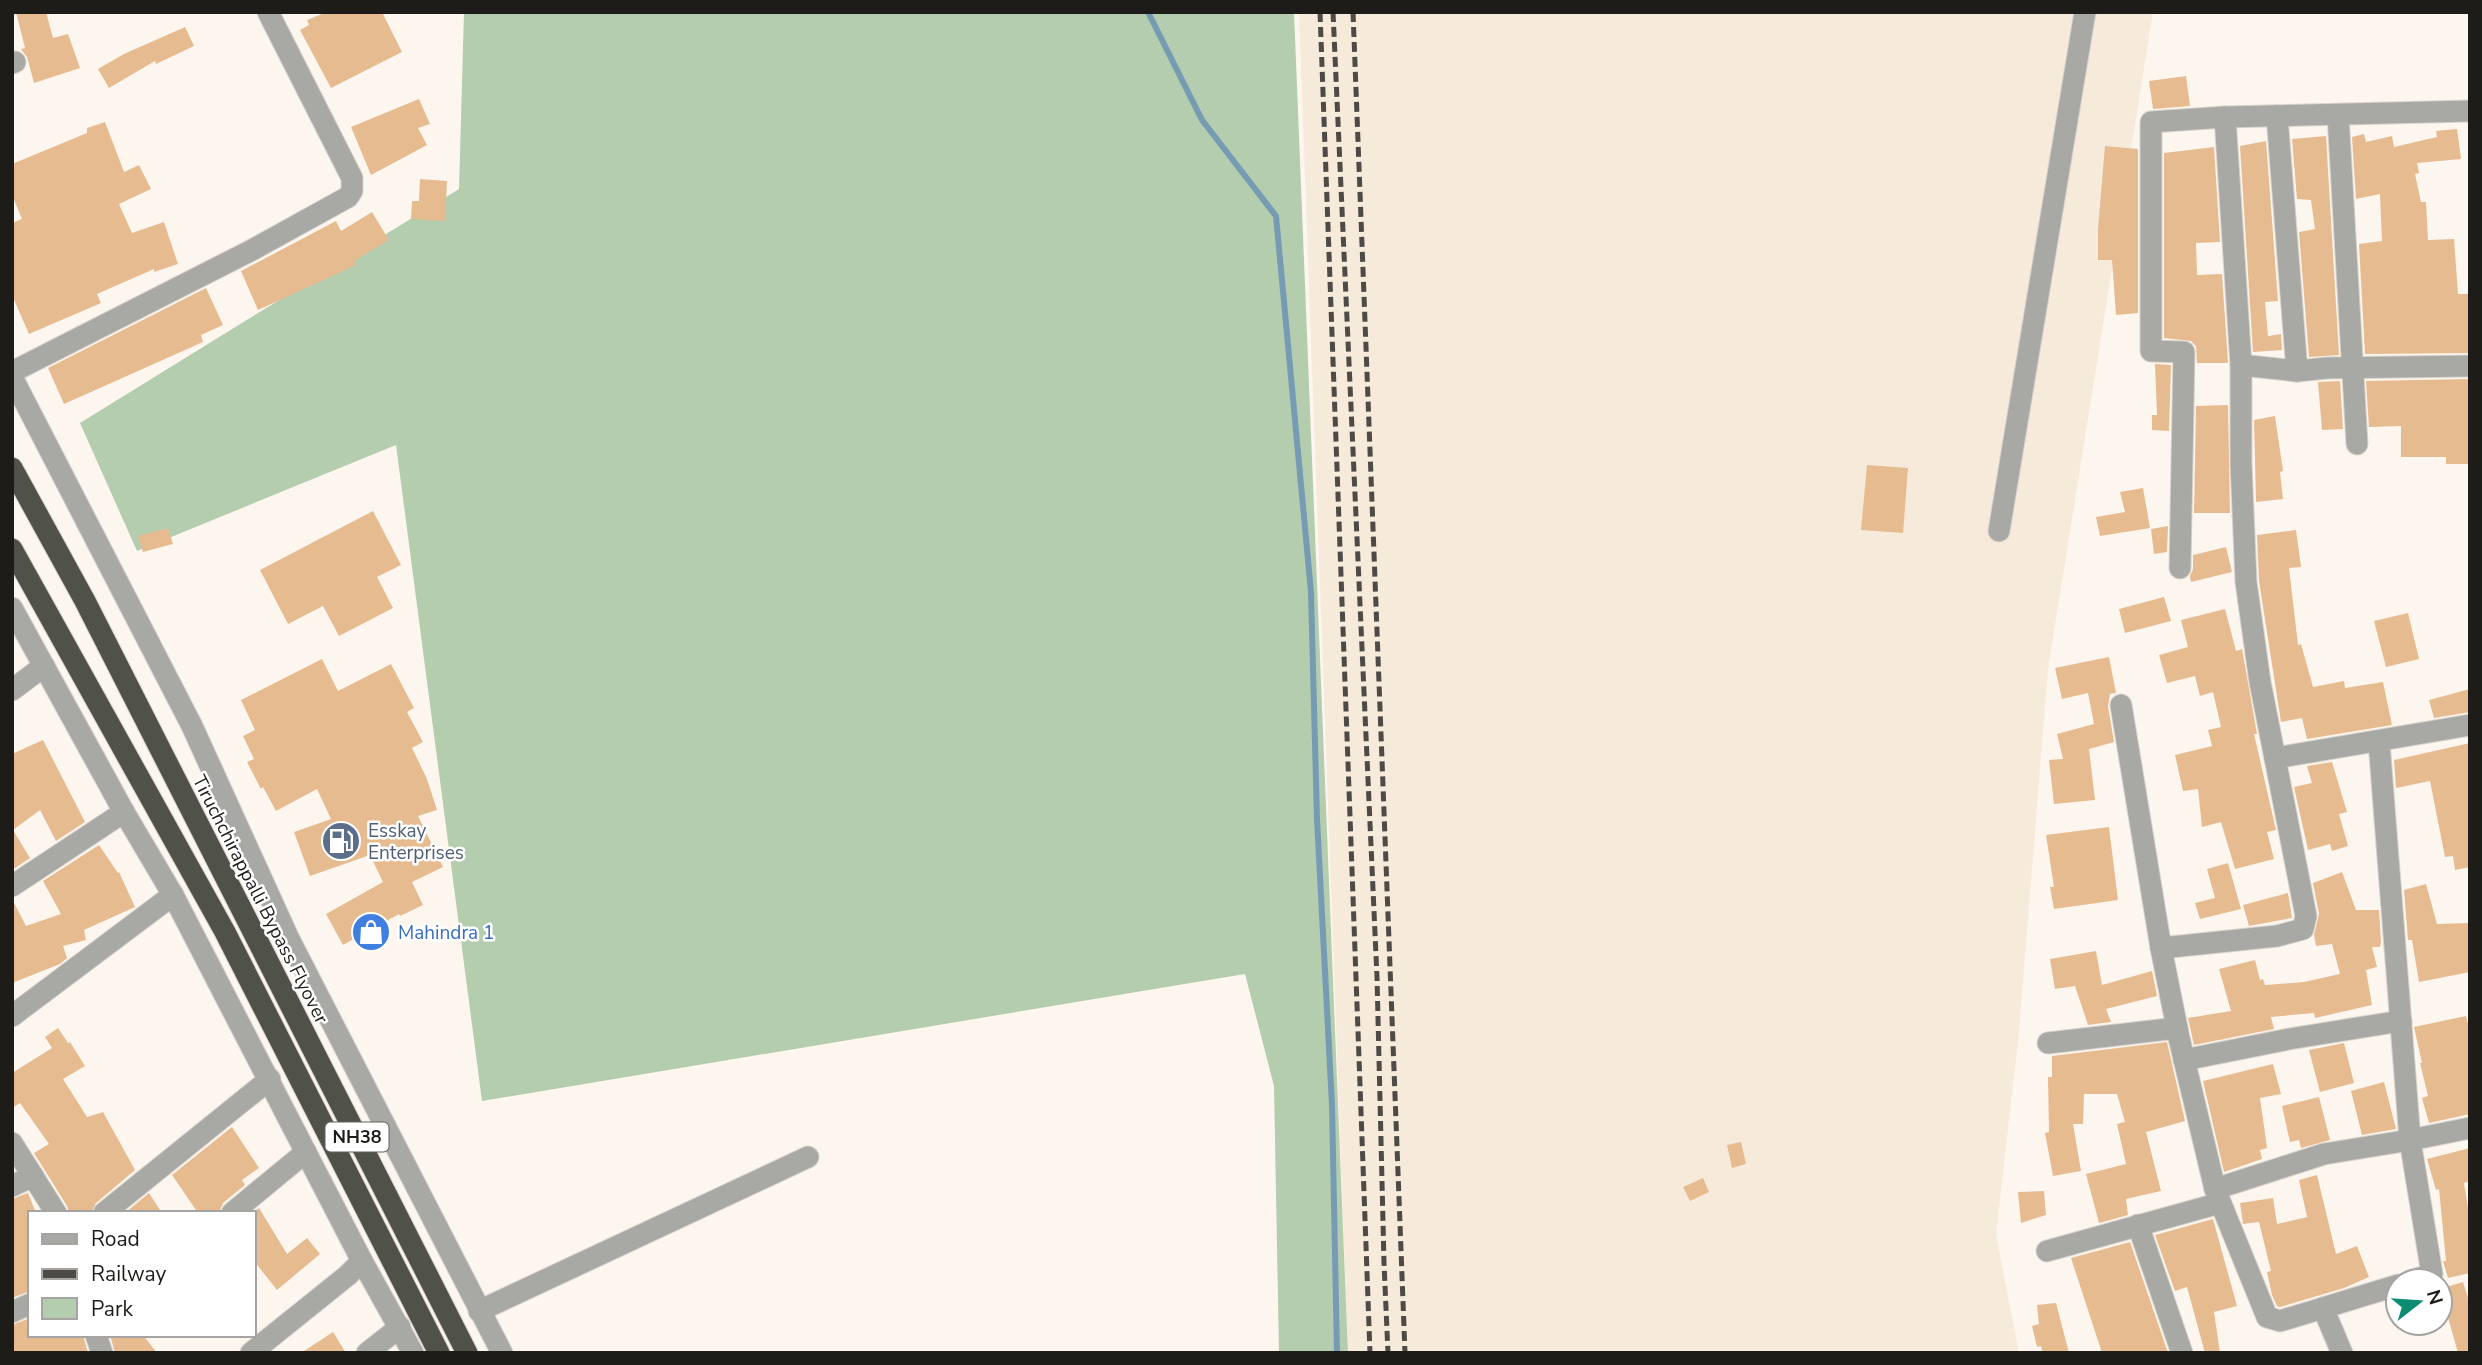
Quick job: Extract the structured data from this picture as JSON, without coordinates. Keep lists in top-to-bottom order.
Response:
{
  "streets": {
    "highway": ["Tiruchchirappalli Bypass Flyover", "NH38"]
  },
  "places": {
    "fuel station": ["Esskay Enterprises"],
    "shop": ["Mahindra 1"]
  },
  "legend": ["Road", "Railway", "Park"],
  "north": "right"
}
